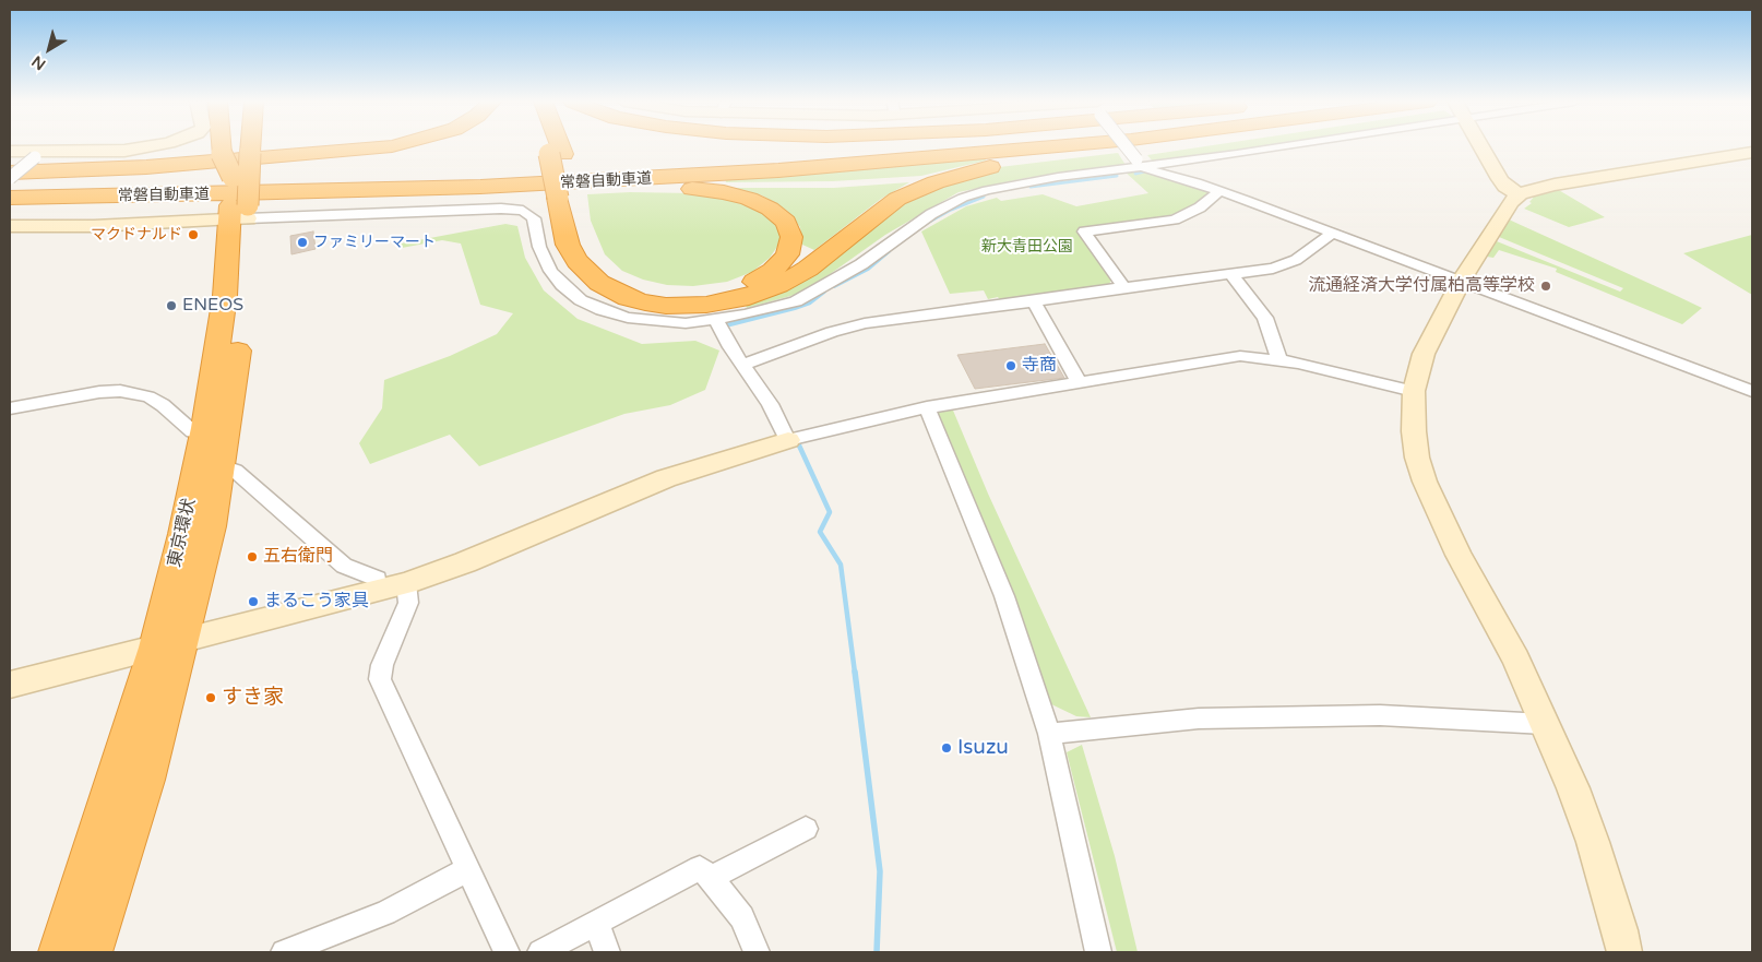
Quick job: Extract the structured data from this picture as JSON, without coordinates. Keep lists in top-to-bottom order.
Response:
{
  "streets": {
    "highway": ["常磐自動車道", "東京環状"]
  },
  "parks": ["新大青田公園"],
  "places": [
    "マクドナルド",
    "ファミリーマート",
    "流通経済大学付属柏高等学校",
    "ENEOS",
    "寺商",
    "五右衛門",
    "まるこう家具",
    "すき家",
    "Isuzu"
  ],
  "north": "bottom left"
}
